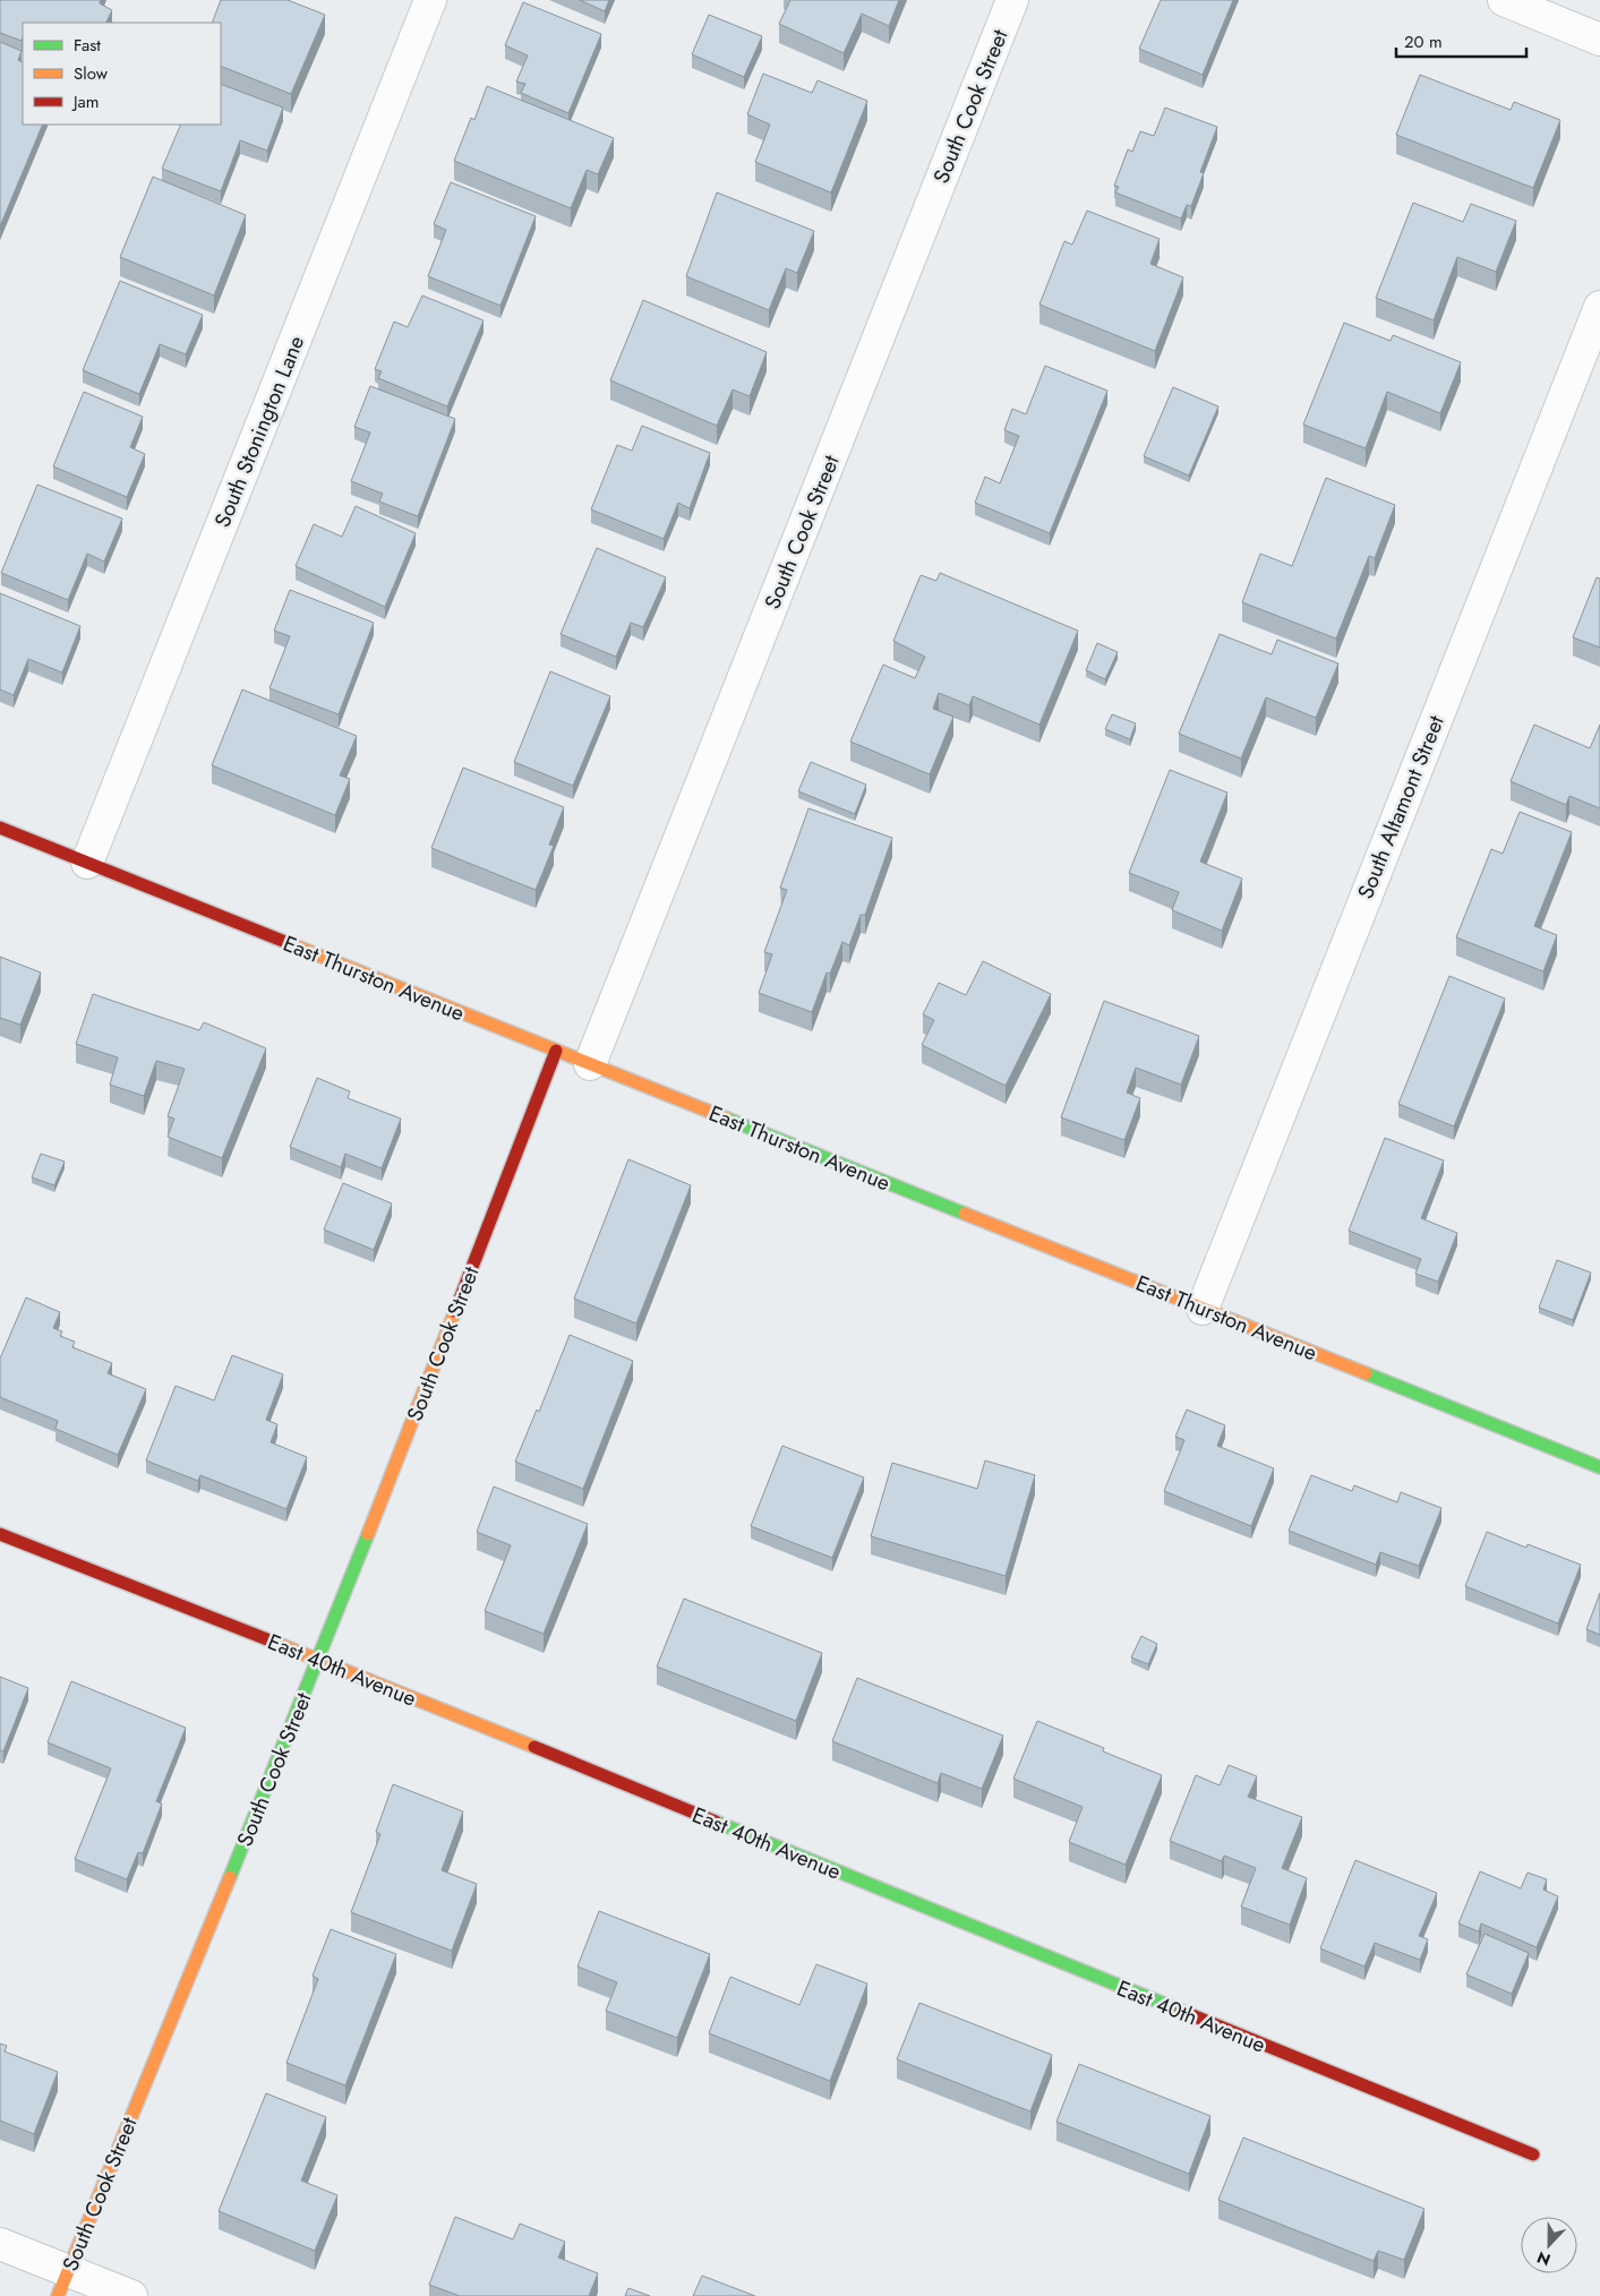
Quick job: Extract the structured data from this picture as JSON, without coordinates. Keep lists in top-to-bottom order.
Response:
{
  "streets": {
    "street": [
      "South Cook Street",
      "South Stonington Lane",
      "South Altamont Street",
      "East Thurston Avenue",
      "East 40th Avenue"
    ]
  },
  "crossings": [
    ["South Cook Street", "East Thurston Avenue"],
    ["South Cook Street", "East 40th Avenue"],
    ["South Stonington Lane", "East Thurston Avenue"],
    ["South Altamont Street", "East Thurston Avenue"]
  ],
  "legend": ["Fast", "Slow", "Jam"],
  "scale_bar": "20 m",
  "north": "bottom"
}
